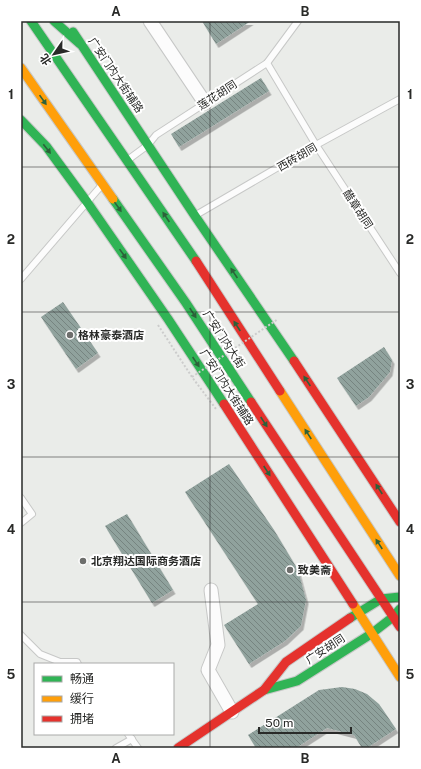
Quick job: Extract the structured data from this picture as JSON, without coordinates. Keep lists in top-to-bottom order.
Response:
{
  "streets": {
    "street": ["广安门内大街辅路", "广安门内大街", "广安胡同"],
    "lane": ["莲花胡同", "西砖胡同", "醋章胡同"]
  },
  "crossings": [
    ["广安门内大街辅路", "莲花胡同"],
    ["广安门内大街辅路", "西砖胡同"],
    ["广安门内大街辅路", "广安胡同"],
    ["莲花胡同", "醋章胡同"],
    ["莲花胡同", "广安门内大街"],
    ["西砖胡同", "醋章胡同"],
    ["广安门内大街", "广安胡同"]
  ],
  "places": ["格林豪泰酒店", "北京翔达国际商务酒店", "致美斋"],
  "legend": ["畅通", "缓行", "拥堵"],
  "scale_bar": "50 m",
  "north": "bottom left",
  "grid": {
    "columns": ["A", "B"],
    "rows": [
      "1",
      "2",
      "3",
      "4",
      "5"
    ]
  }
}
